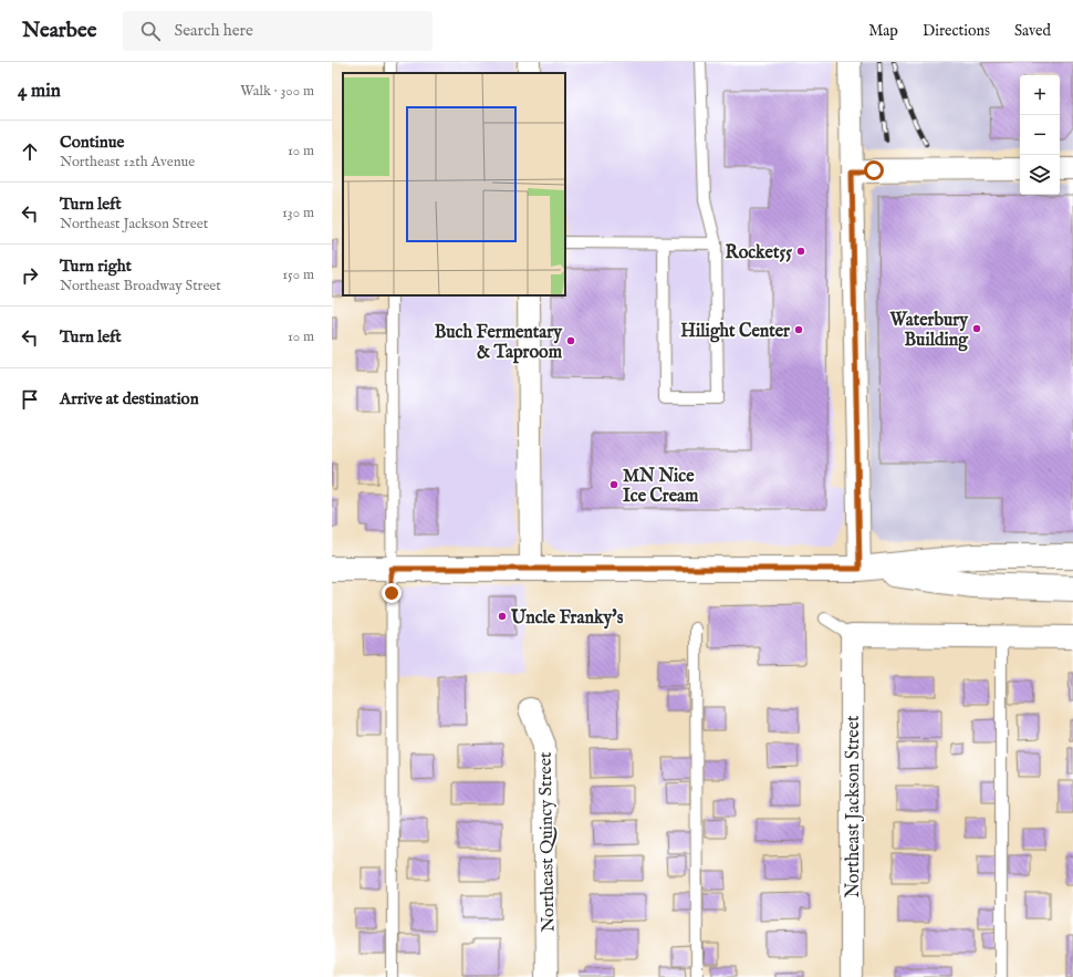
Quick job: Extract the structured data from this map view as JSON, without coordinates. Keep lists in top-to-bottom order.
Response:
{
  "streets": {
    "street": ["Northeast Jackson Street", "Northeast Quincy Street"]
  },
  "places": [
    "Rocket55",
    "Waterbury Building",
    "Hilight Center",
    "Buch Fermentary & Taproom",
    "MN Nice Ice Cream",
    "Uncle Franky's"
  ],
  "page": {
    "header": "Nearbee",
    "search": "Search here",
    "nav": ["Map", "Directions", "Saved"],
    "heading": ["4 min", "Walk · 300 m"],
    "map_buttons": ["+", "−"],
    "list": [
      ["Continue", "Northeast 12th Avenue", "10 m"],
      ["Turn left", "Northeast Jackson Street", "130 m"],
      ["Turn right", "Northeast Broadway Street", "150 m"],
      ["Turn left", "10 m"],
      "Arrive at destination"
    ]
  }
}
